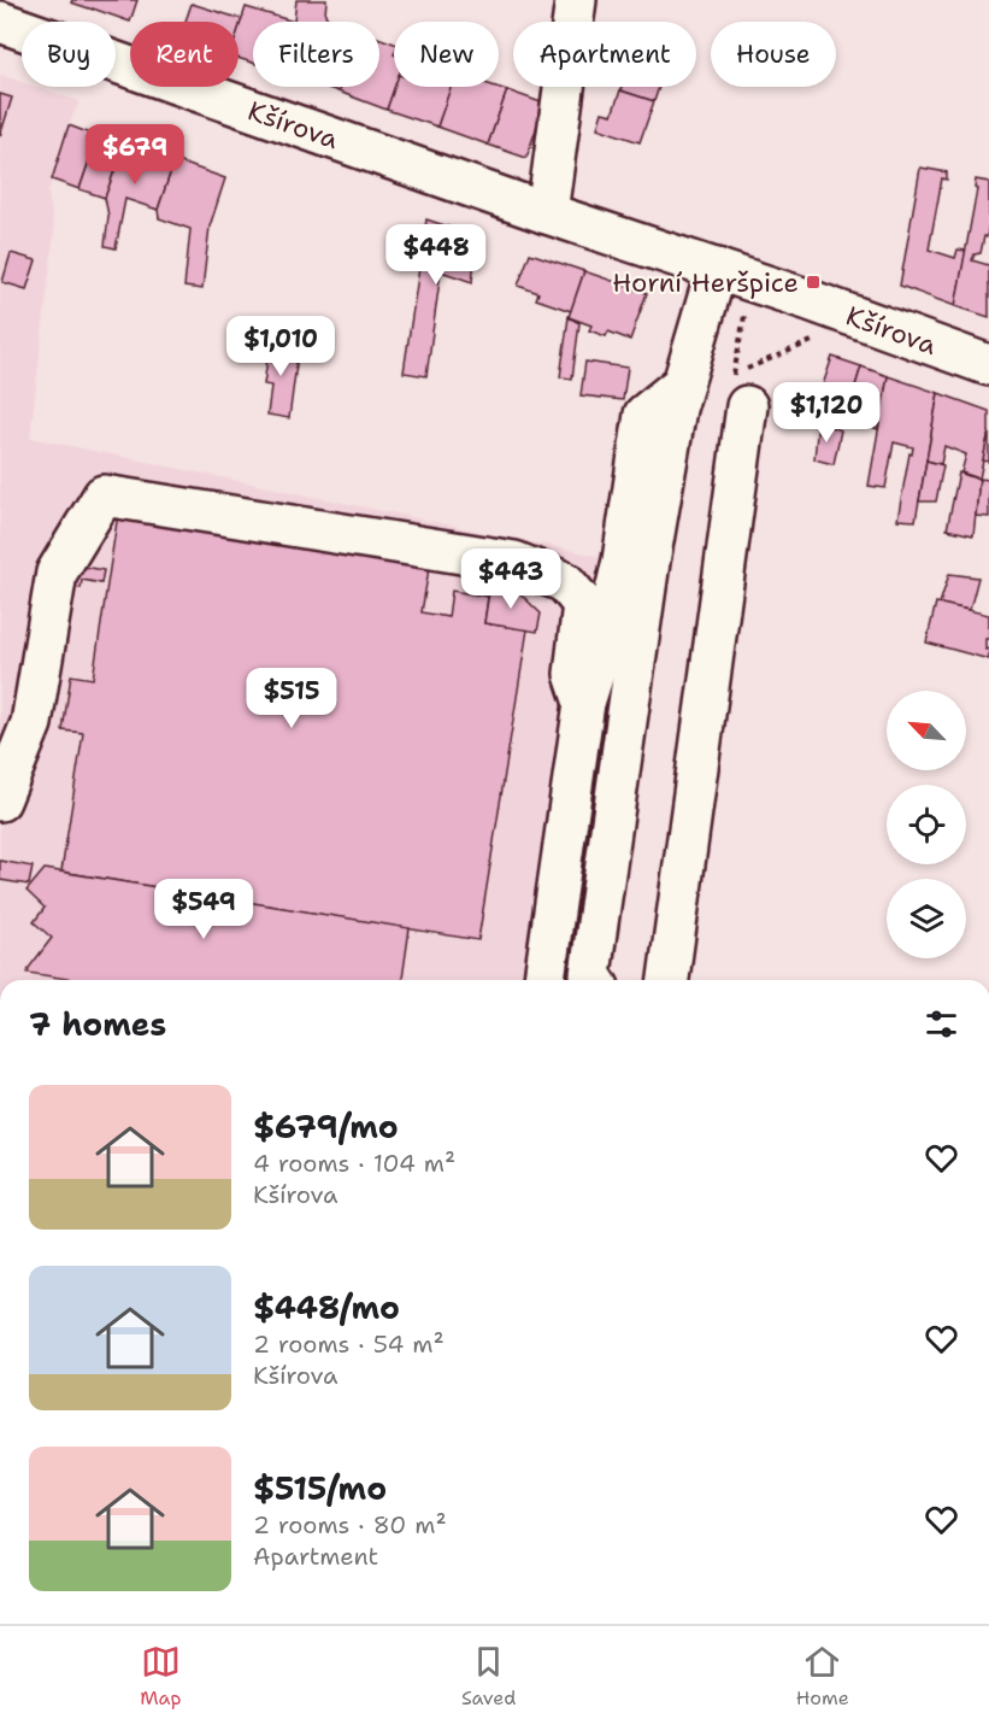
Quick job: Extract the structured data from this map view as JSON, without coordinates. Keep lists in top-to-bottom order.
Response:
{
  "streets": {
    "street": ["Kšírova"]
  },
  "places": {
    "transit": ["Horní Heršpice"]
  },
  "north": "top left",
  "page": {
    "chip": [
      "Buy",
      "Rent",
      "Filters",
      "New",
      "Apartment",
      "House"
    ],
    "price": [
      "$679",
      "$448",
      "$1,010",
      "$1,120",
      "$443",
      "$515",
      "$549"
    ],
    "heading": "7 homes",
    "list": [
      {
        "name": "$679/mo",
        "note": "4 rooms · 104 m² · Kšírova"
      },
      {
        "name": "$448/mo",
        "note": "2 rooms · 54 m² · Kšírova"
      },
      {
        "name": "$515/mo",
        "note": "2 rooms · 80 m² · Apartment"
      }
    ],
    "tabs": ["Map", "Saved", "Home"]
  }
}
